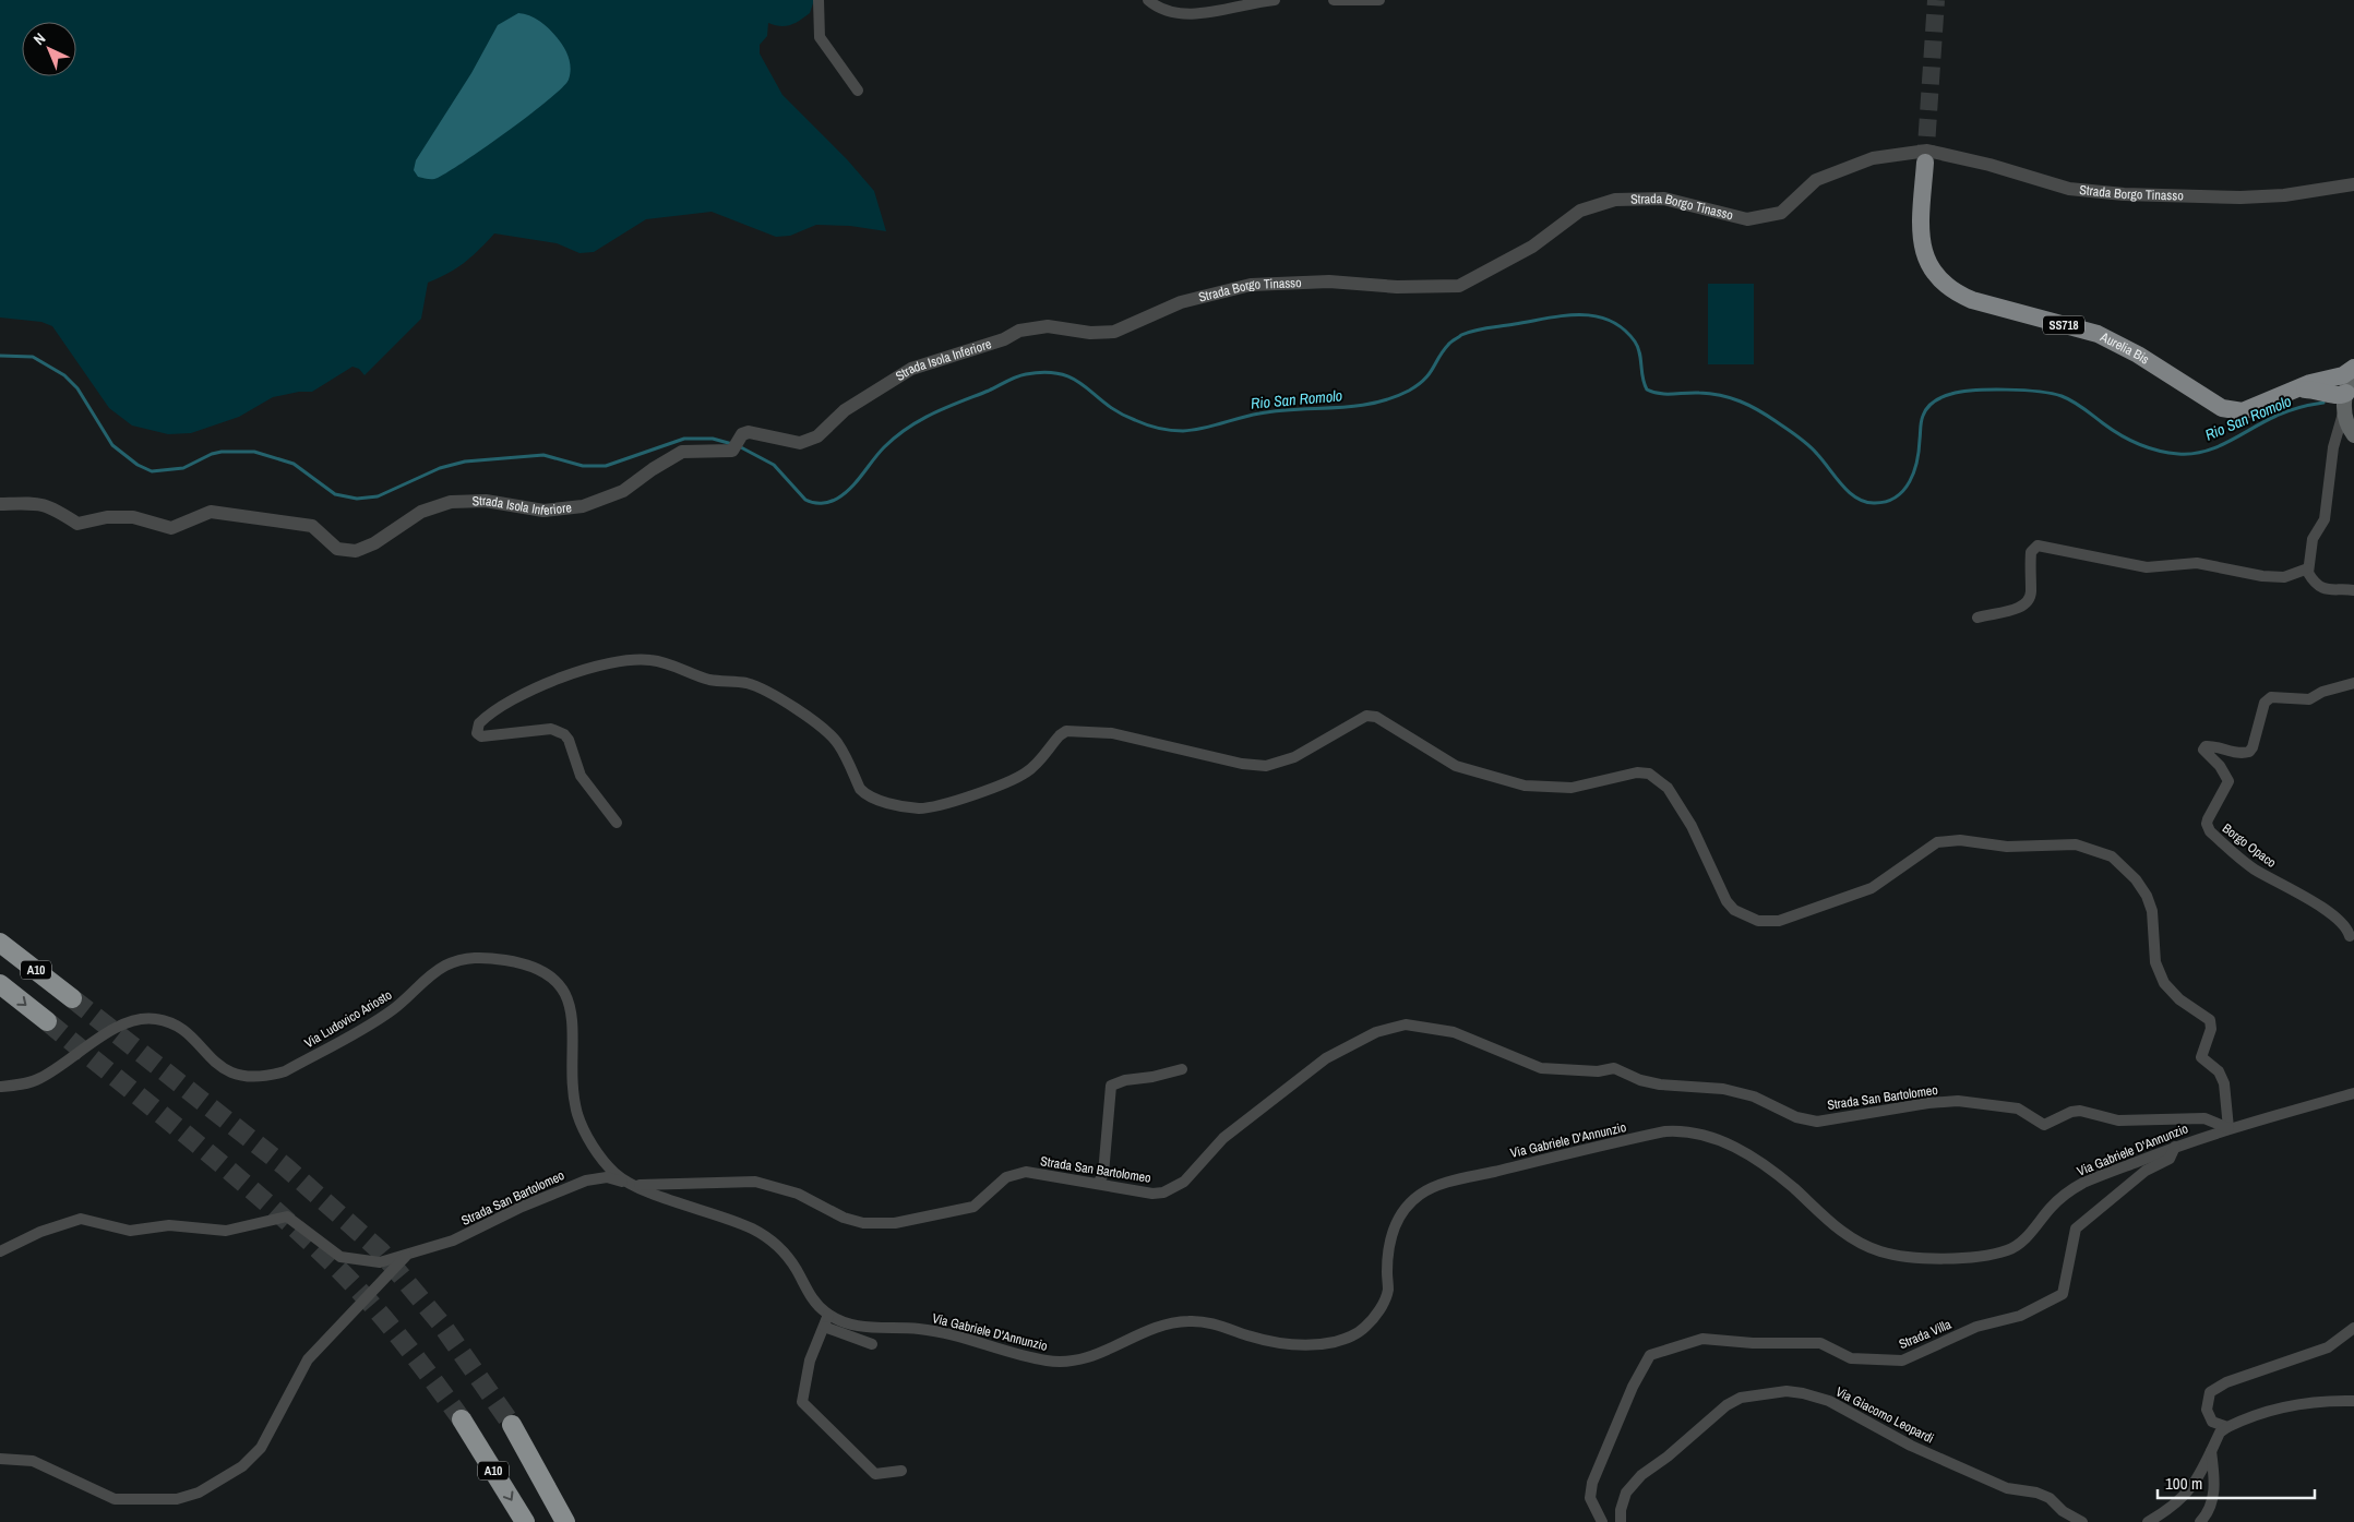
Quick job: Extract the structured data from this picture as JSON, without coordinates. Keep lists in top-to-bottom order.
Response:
{
  "streets": {
    "highway": ["SS718", "Aurelia Bis", "A10"],
    "street": [
      "Strada Borgo Tinasso",
      "Strada Isola Inferiore",
      "Borgo Opaco",
      "Via Ludovico Ariosto",
      "Strada San Bartolomeo",
      "Via Gabriele D'Annunzio",
      "Strada Villa",
      "Via Giacomo Leopardi"
    ]
  },
  "crossings": [
    ["Strada Borgo Tinasso", "Strada Isola Inferiore"],
    ["Via Ludovico Ariosto", "Via Gabriele D'Annunzio"],
    ["Strada San Bartolomeo", "Via Gabriele D'Annunzio"],
    ["Via Gabriele D'Annunzio", "Strada Villa"]
  ],
  "water": ["Rio San Romolo"],
  "scale_bar": "100 m",
  "north": "top left"
}
